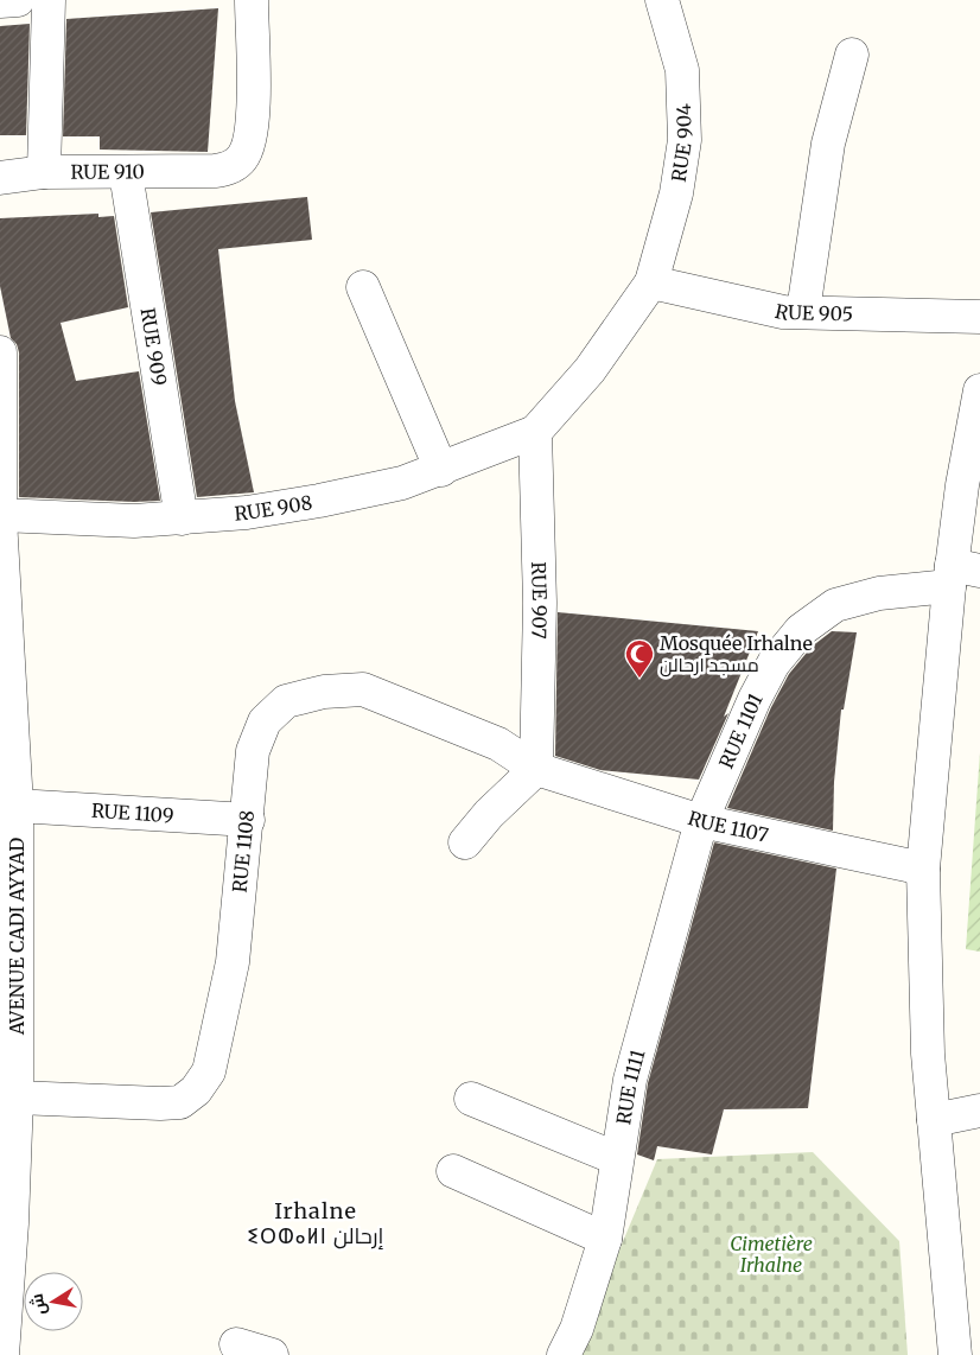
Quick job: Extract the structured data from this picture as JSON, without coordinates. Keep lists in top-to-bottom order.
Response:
{
  "streets": {
    "street": [
      "RUE 904",
      "RUE 910",
      "RUE 905",
      "RUE 909",
      "RUE 908",
      "RUE 907",
      "RUE 1101",
      "RUE 1109",
      "RUE 1107",
      "RUE 1108",
      "AVENUE CADI AYYAD",
      "RUE 1111"
    ]
  },
  "crossings": [
    ["RUE 904", "RUE 905"],
    ["RUE 904", "RUE 908"],
    ["RUE 904", "RUE 907"],
    ["RUE 910", "RUE 909"],
    ["RUE 909", "RUE 908"],
    ["RUE 908", "RUE 907"],
    ["RUE 908", "AVENUE CADI AYYAD"],
    ["RUE 907", "RUE 1107"],
    ["RUE 907", "RUE 1108"],
    ["RUE 1101", "RUE 1107"],
    ["RUE 1101", "RUE 1111"],
    ["RUE 1109", "RUE 1108"],
    ["RUE 1109", "AVENUE CADI AYYAD"],
    ["RUE 1107", "RUE 1108"],
    ["RUE 1107", "RUE 1111"],
    ["RUE 1108", "AVENUE CADI AYYAD"]
  ],
  "districts": ["Irhalne ⵉⵔⵀⴰⵍⵏ إرحالن"],
  "parks": ["Cimetière Irhalne"],
  "places": {
    "mosque": ["Mosquée Irhalne مسجد ارحالن"]
  },
  "north": "left"
}
